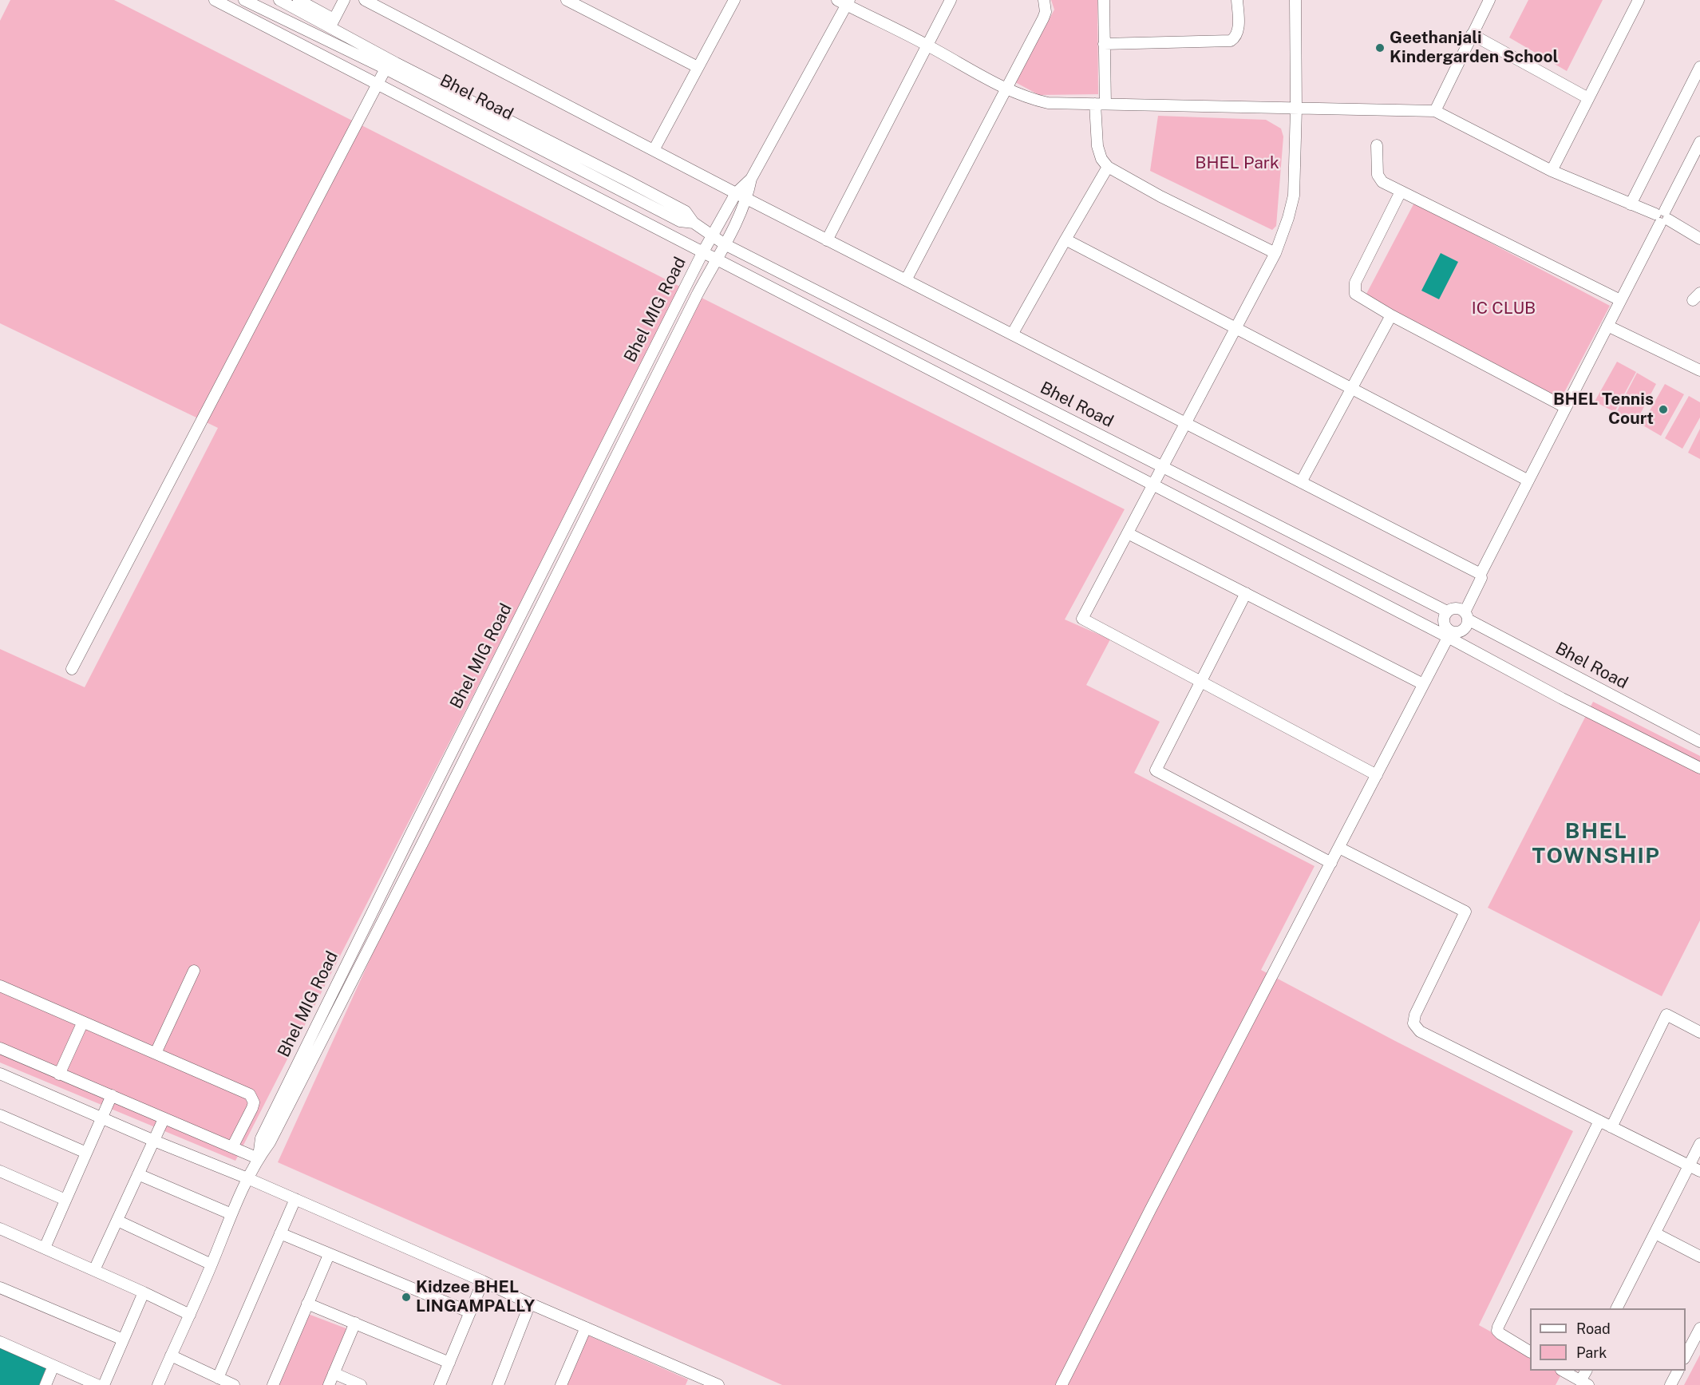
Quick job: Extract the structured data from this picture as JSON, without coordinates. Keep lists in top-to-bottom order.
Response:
{
  "streets": {
    "street": ["Bhel Road", "Bhel MIG Road"]
  },
  "crossings": [
    ["Bhel Road", "Bhel MIG Road"]
  ],
  "districts": ["BHEL TOWNSHIP"],
  "parks": ["BHEL Park", "IC CLUB"],
  "places": ["Geethanjali Kindergarden School", "BHEL Tennis Court", "Kidzee BHEL LINGAMPALLY"],
  "legend": ["Road", "Park"]
}
